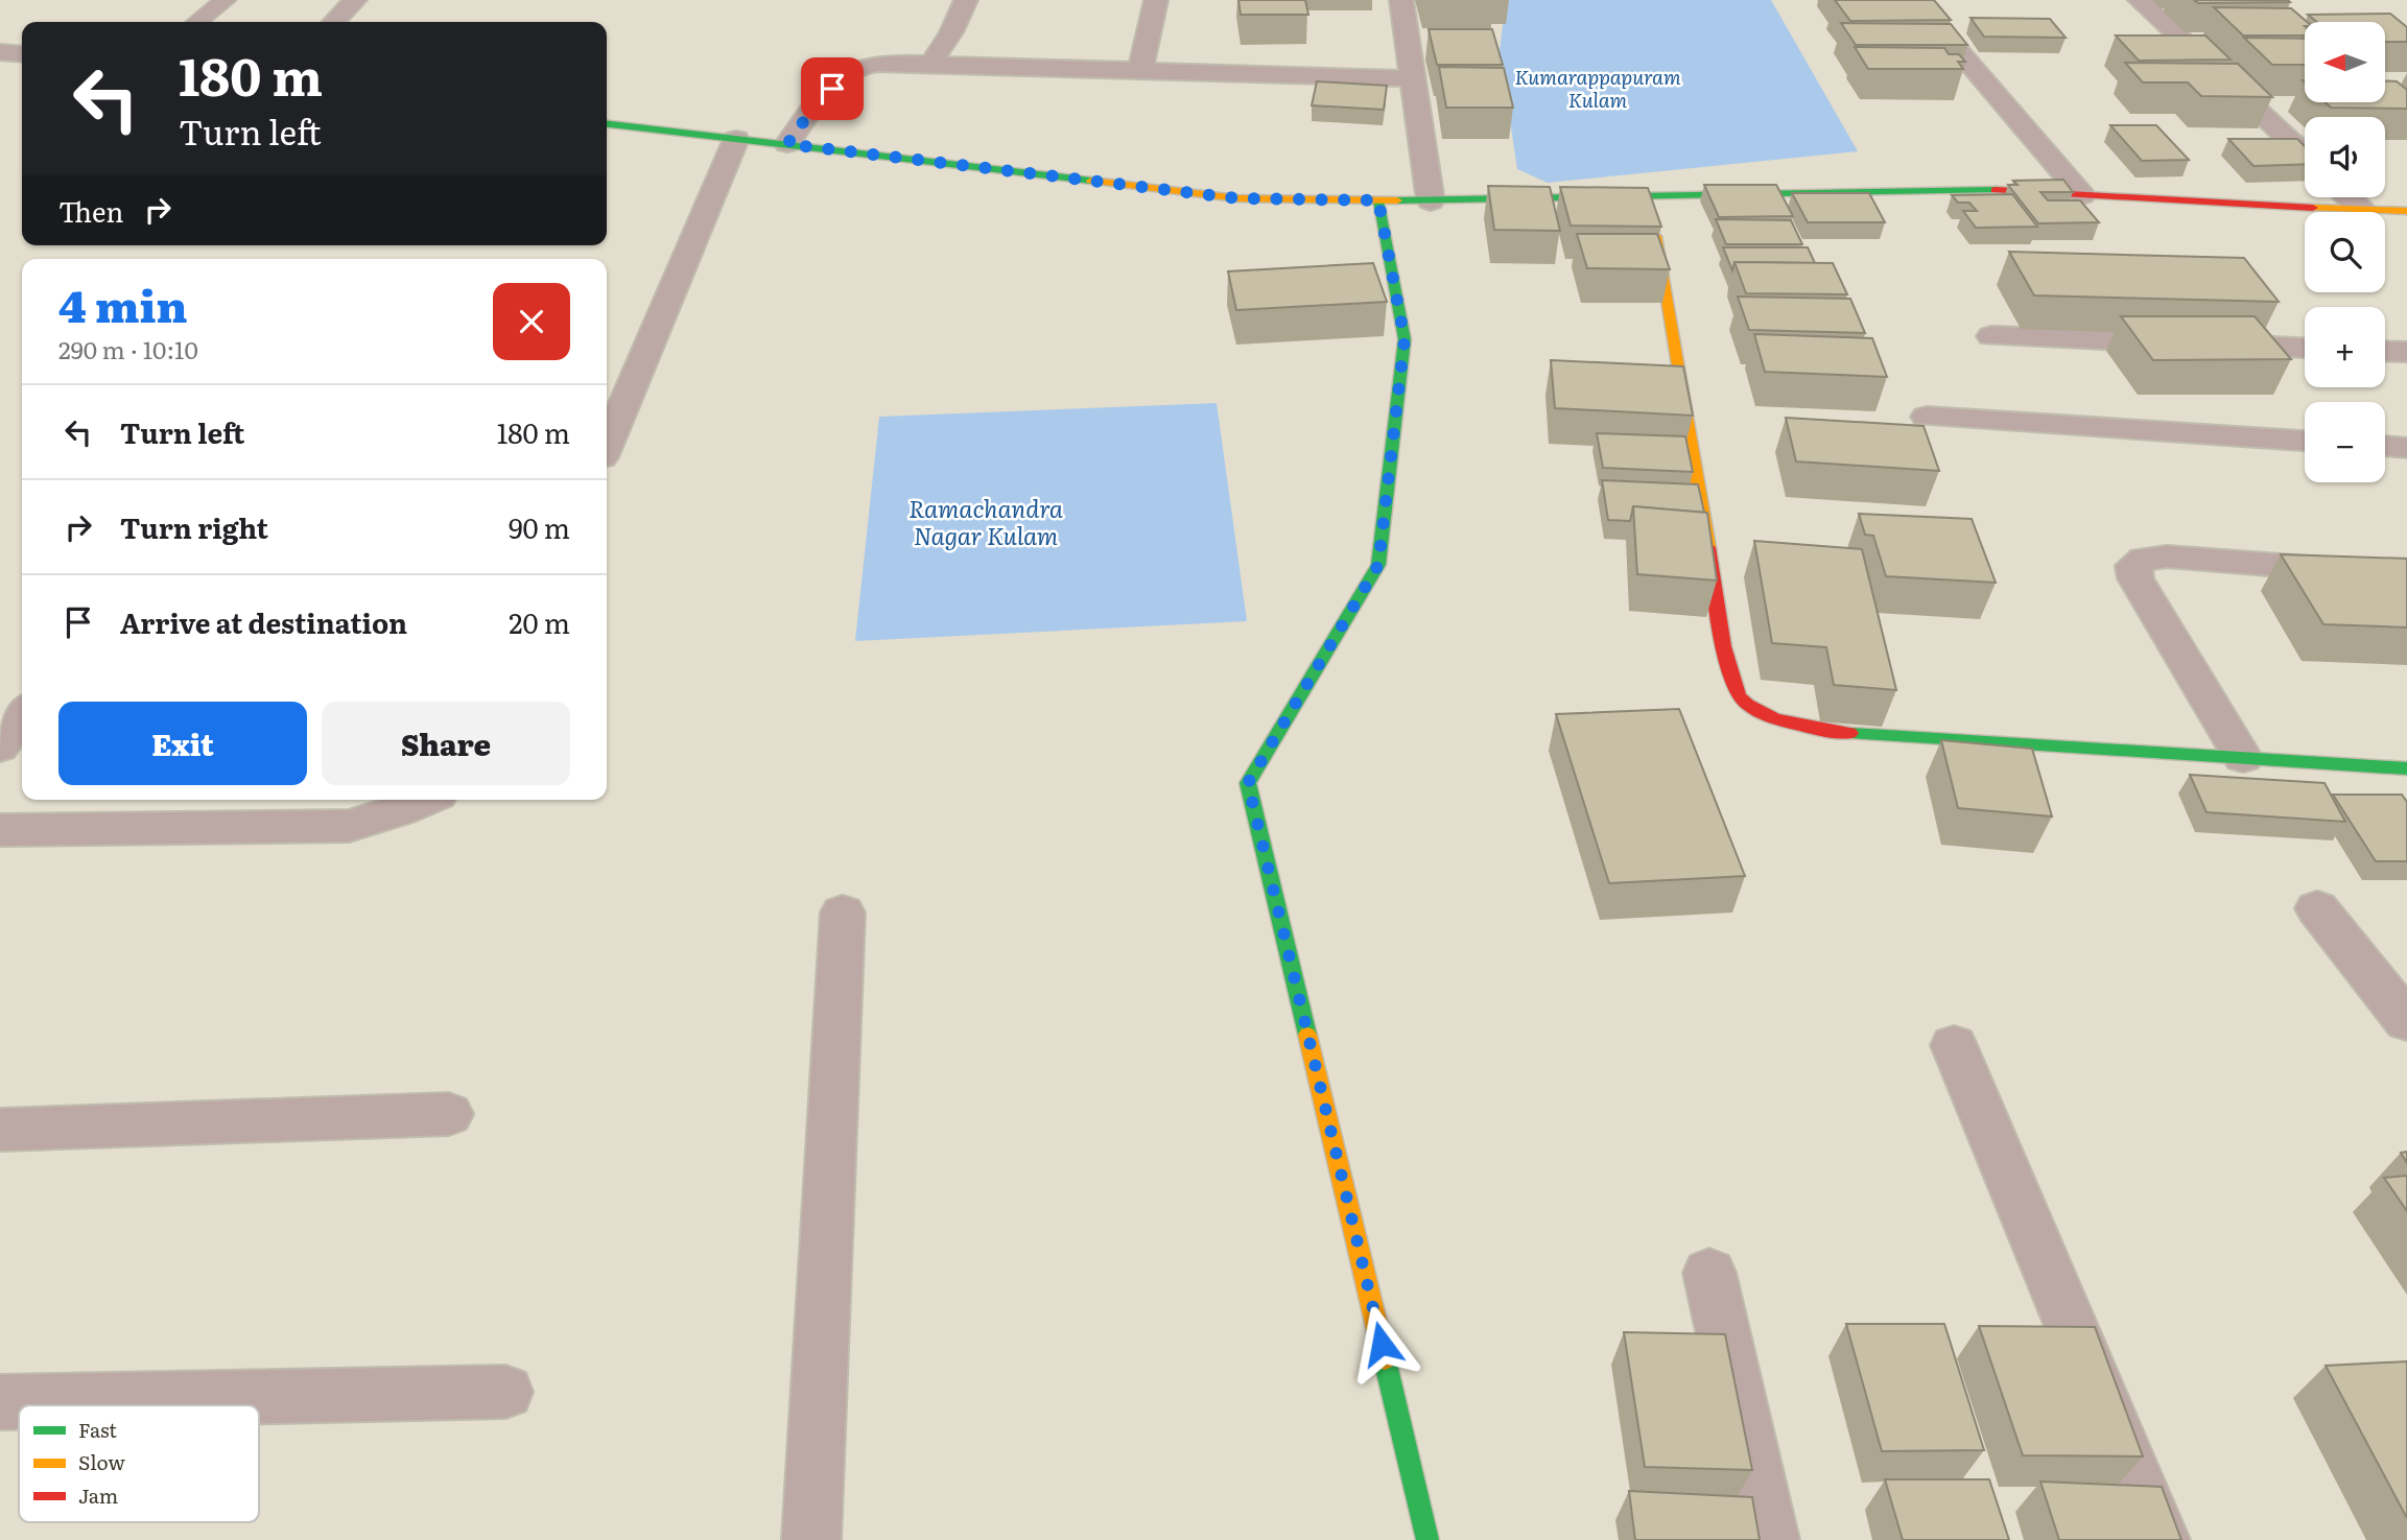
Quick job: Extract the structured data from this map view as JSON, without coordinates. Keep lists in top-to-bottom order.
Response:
{
  "water": ["Kumarappapuram Kulam", "Ramachandra Nagar Kulam"],
  "legend": ["Fast", "Slow", "Jam"],
  "north": "left",
  "page": {
    "map_buttons": ["+", "−"],
    "turn": ["180 m", "Turn left"],
    "then": "Then",
    "heading": ["4 min", "290 m · 10:10"],
    "list": [
      {
        "name": "Turn left",
        "value": "180 m"
      },
      {
        "name": "Turn right",
        "value": "90 m"
      },
      {
        "name": "Arrive at destination",
        "value": "20 m"
      }
    ],
    "buttons": ["Exit", "Share"]
  }
}
